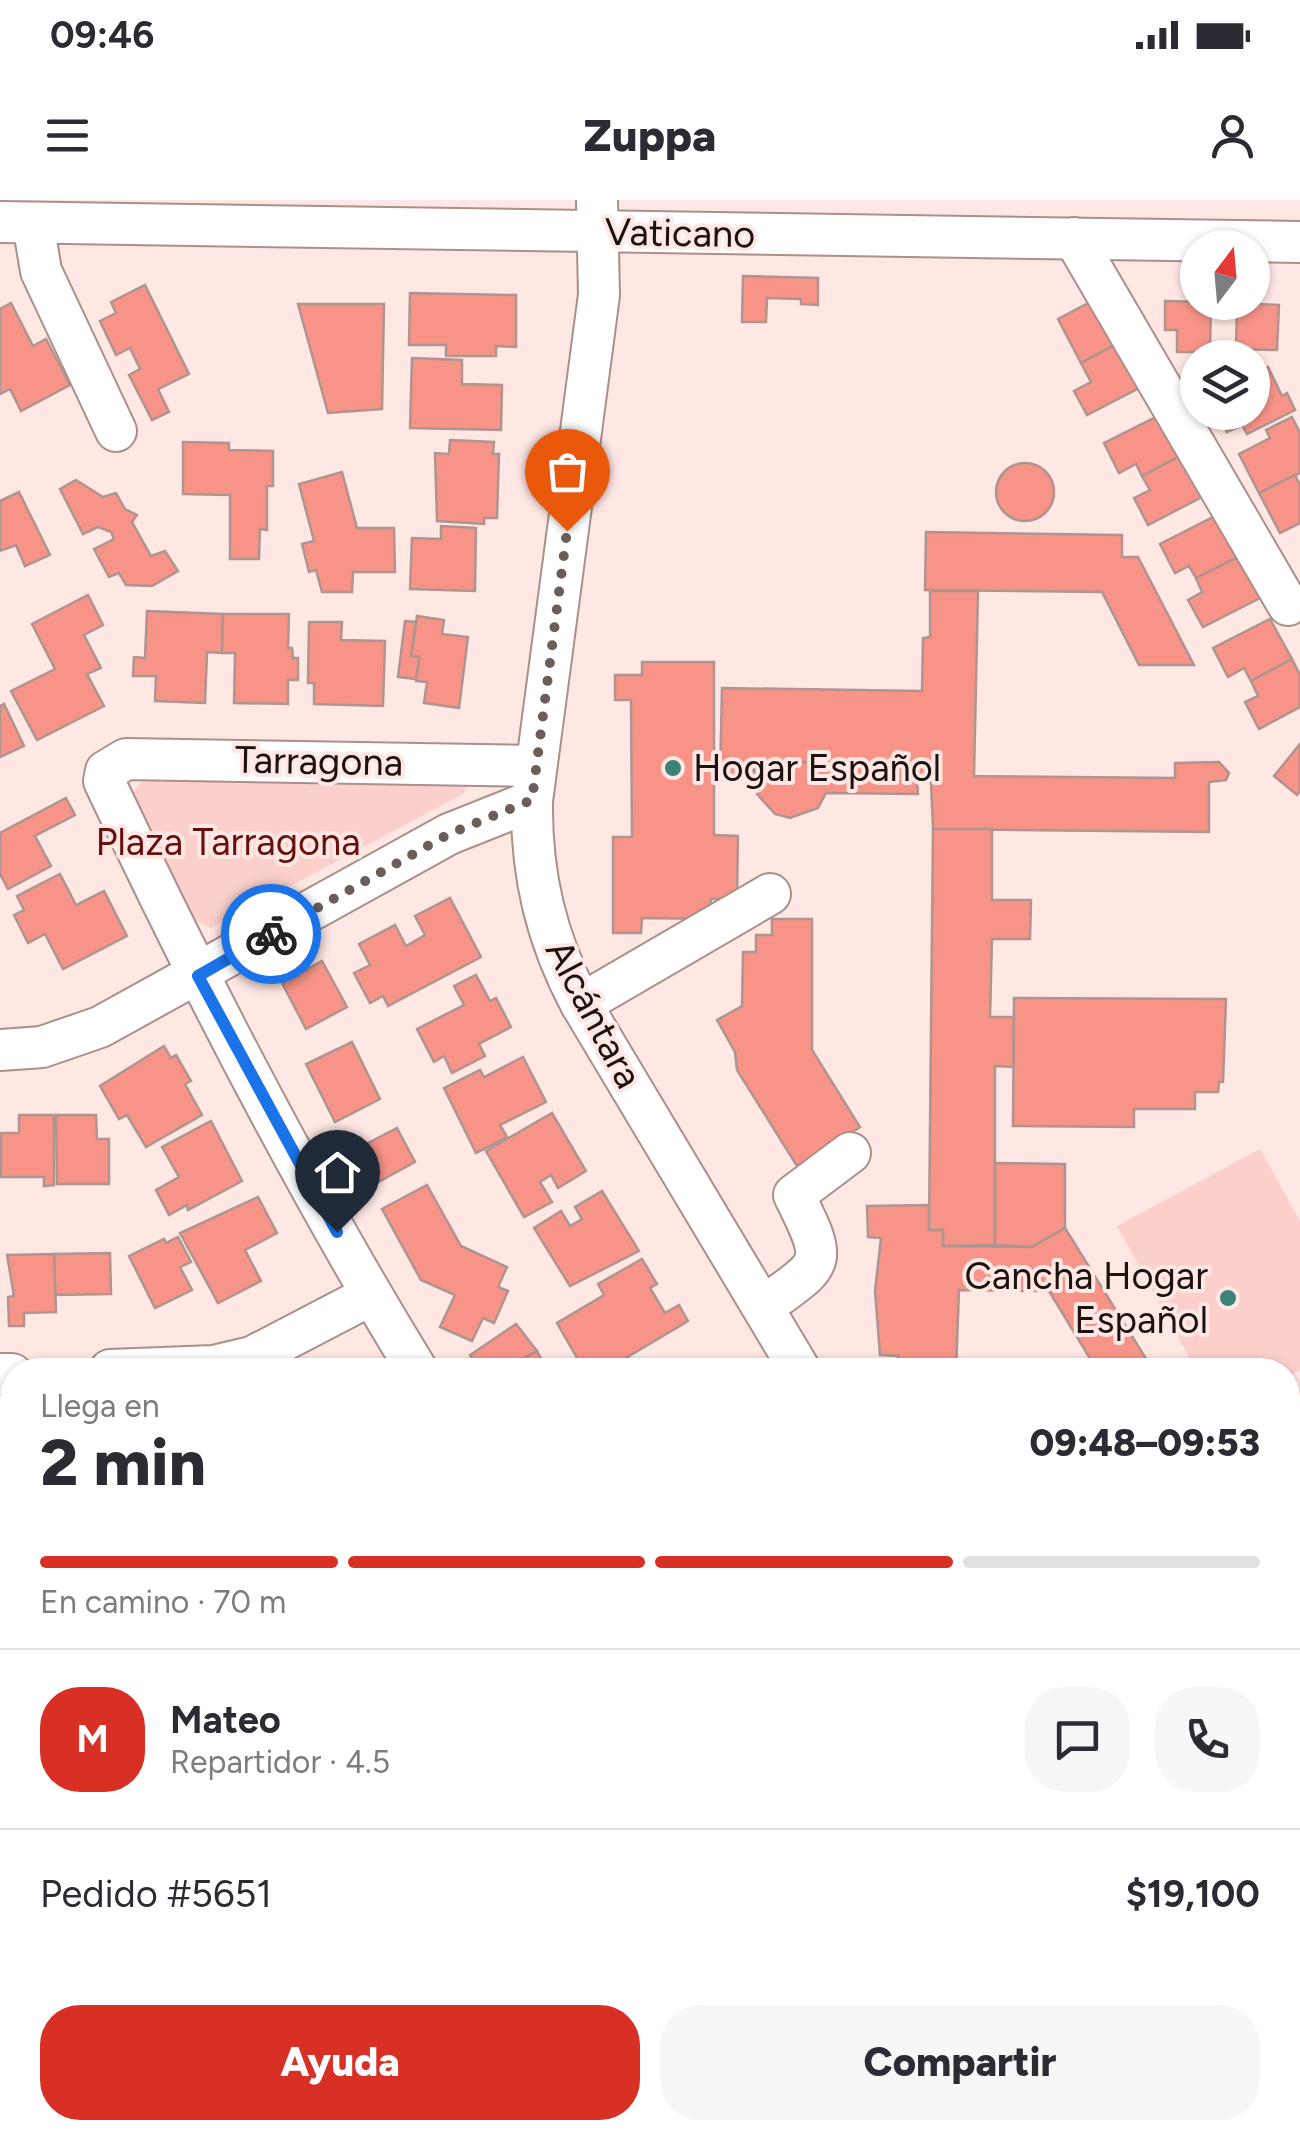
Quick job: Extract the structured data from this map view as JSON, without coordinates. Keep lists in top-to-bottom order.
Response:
{
  "streets": {
    "street": ["Vaticano", "Tarragona", "Alcántara"]
  },
  "crossings": [
    ["Vaticano", "Alcántara"],
    ["Tarragona", "Alcántara"]
  ],
  "parks": ["Plaza Tarragona"],
  "places": ["Hogar Español", "Cancha Hogar Español"],
  "north": "top",
  "page": {
    "status": "09:46",
    "header": "Zuppa",
    "heading": ["2 min", "Llega en", "09:48–09:53"],
    "panel": [
      "Mateo",
      "Repartidor · 4.5",
      "Pedido #5651",
      "$19,100"
    ],
    "bar": "En camino · 70 m",
    "round": "M",
    "buttons": ["Ayuda", "Compartir"]
  }
}
